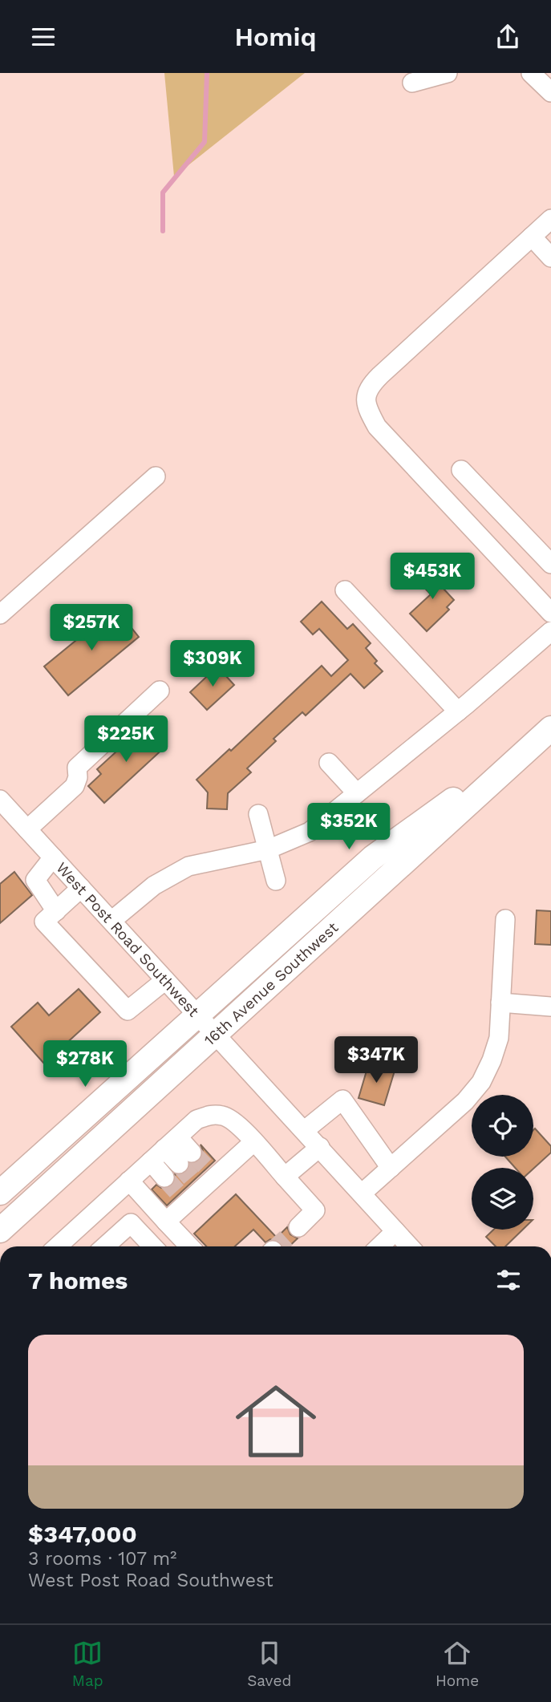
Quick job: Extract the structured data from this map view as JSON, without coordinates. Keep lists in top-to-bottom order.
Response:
{
  "streets": {
    "main road": ["16th Avenue Southwest"],
    "street": ["West Post Road Southwest"]
  },
  "crossings": [
    ["West Post Road Southwest", "16th Avenue Southwest"]
  ],
  "page": {
    "header": "Homiq",
    "price": [
      "$453K",
      "$257K",
      "$309K",
      "$225K",
      "$352K",
      "$347K",
      "$278K"
    ],
    "heading": "7 homes",
    "list": [
      {
        "name": "$347,000",
        "note": "3 rooms · 107 m² · West Post Road Southwest"
      }
    ],
    "tabs": ["Map", "Saved", "Home"]
  }
}
